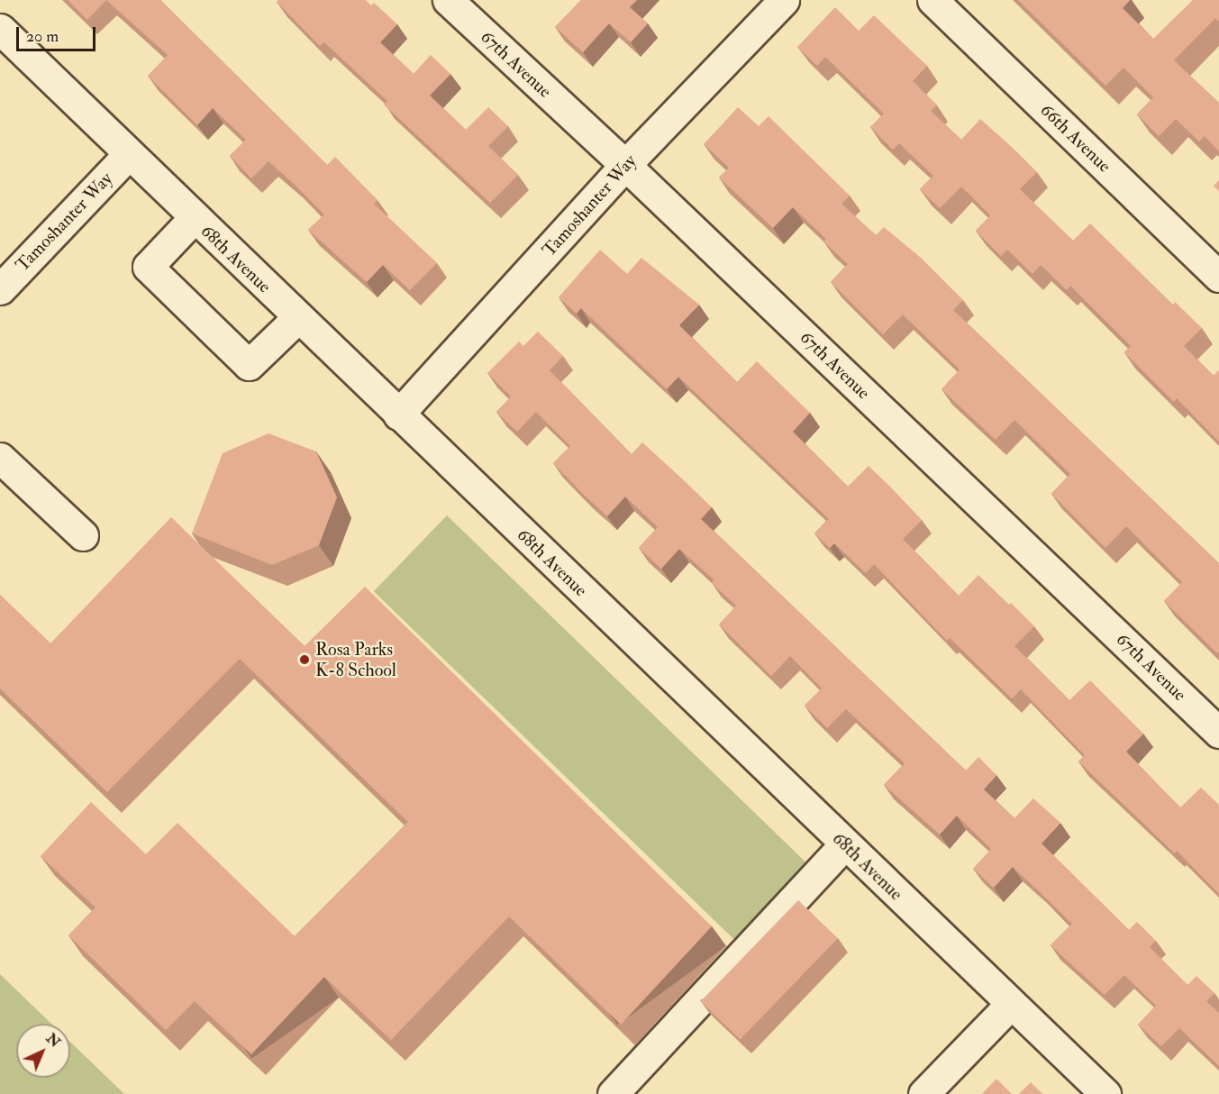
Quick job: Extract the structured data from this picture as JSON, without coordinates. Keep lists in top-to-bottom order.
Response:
{
  "streets": {
    "street": [
      "67th Avenue",
      "66th Avenue",
      "Tamoshanter Way",
      "68th Avenue"
    ]
  },
  "crossings": [
    ["67th Avenue", "Tamoshanter Way"],
    ["Tamoshanter Way", "68th Avenue"]
  ],
  "places": ["Rosa Parks K-8 School"],
  "scale_bar": "20 m",
  "north": "top right"
}
